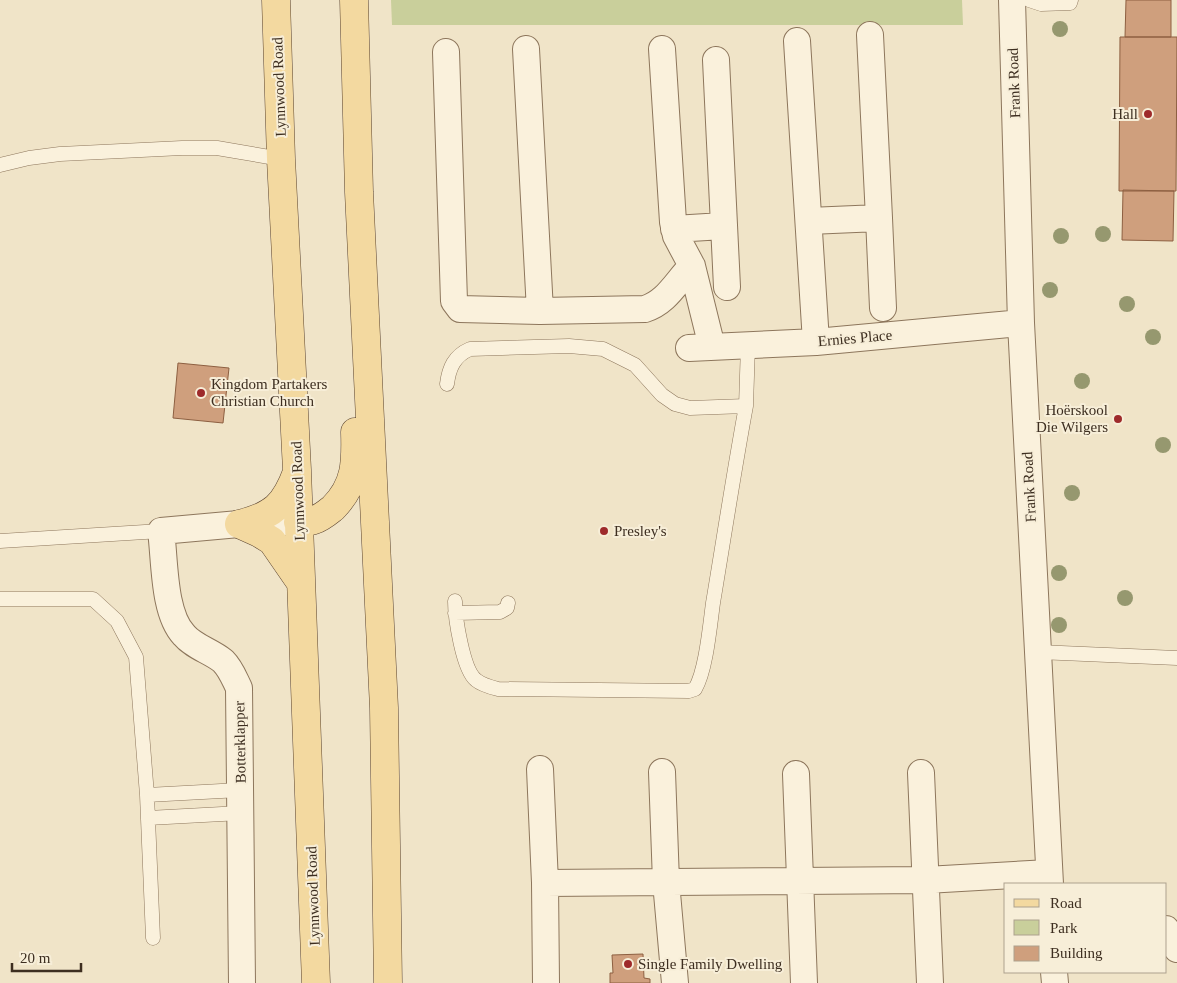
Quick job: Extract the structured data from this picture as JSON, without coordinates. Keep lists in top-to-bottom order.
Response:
{
  "streets": {
    "main road": ["Lynnwood Road"],
    "street": ["Frank Road", "Ernies Place", "Botterklapper"]
  },
  "crossings": [
    ["Frank Road", "Ernies Place"]
  ],
  "places": [
    "Hall",
    "Kingdom Partakers Christian Church",
    "Hoërskool Die Wilgers",
    "Presley's",
    "Single Family Dwelling"
  ],
  "legend": ["Road", "Park", "Building"],
  "scale_bar": "20 m"
}
